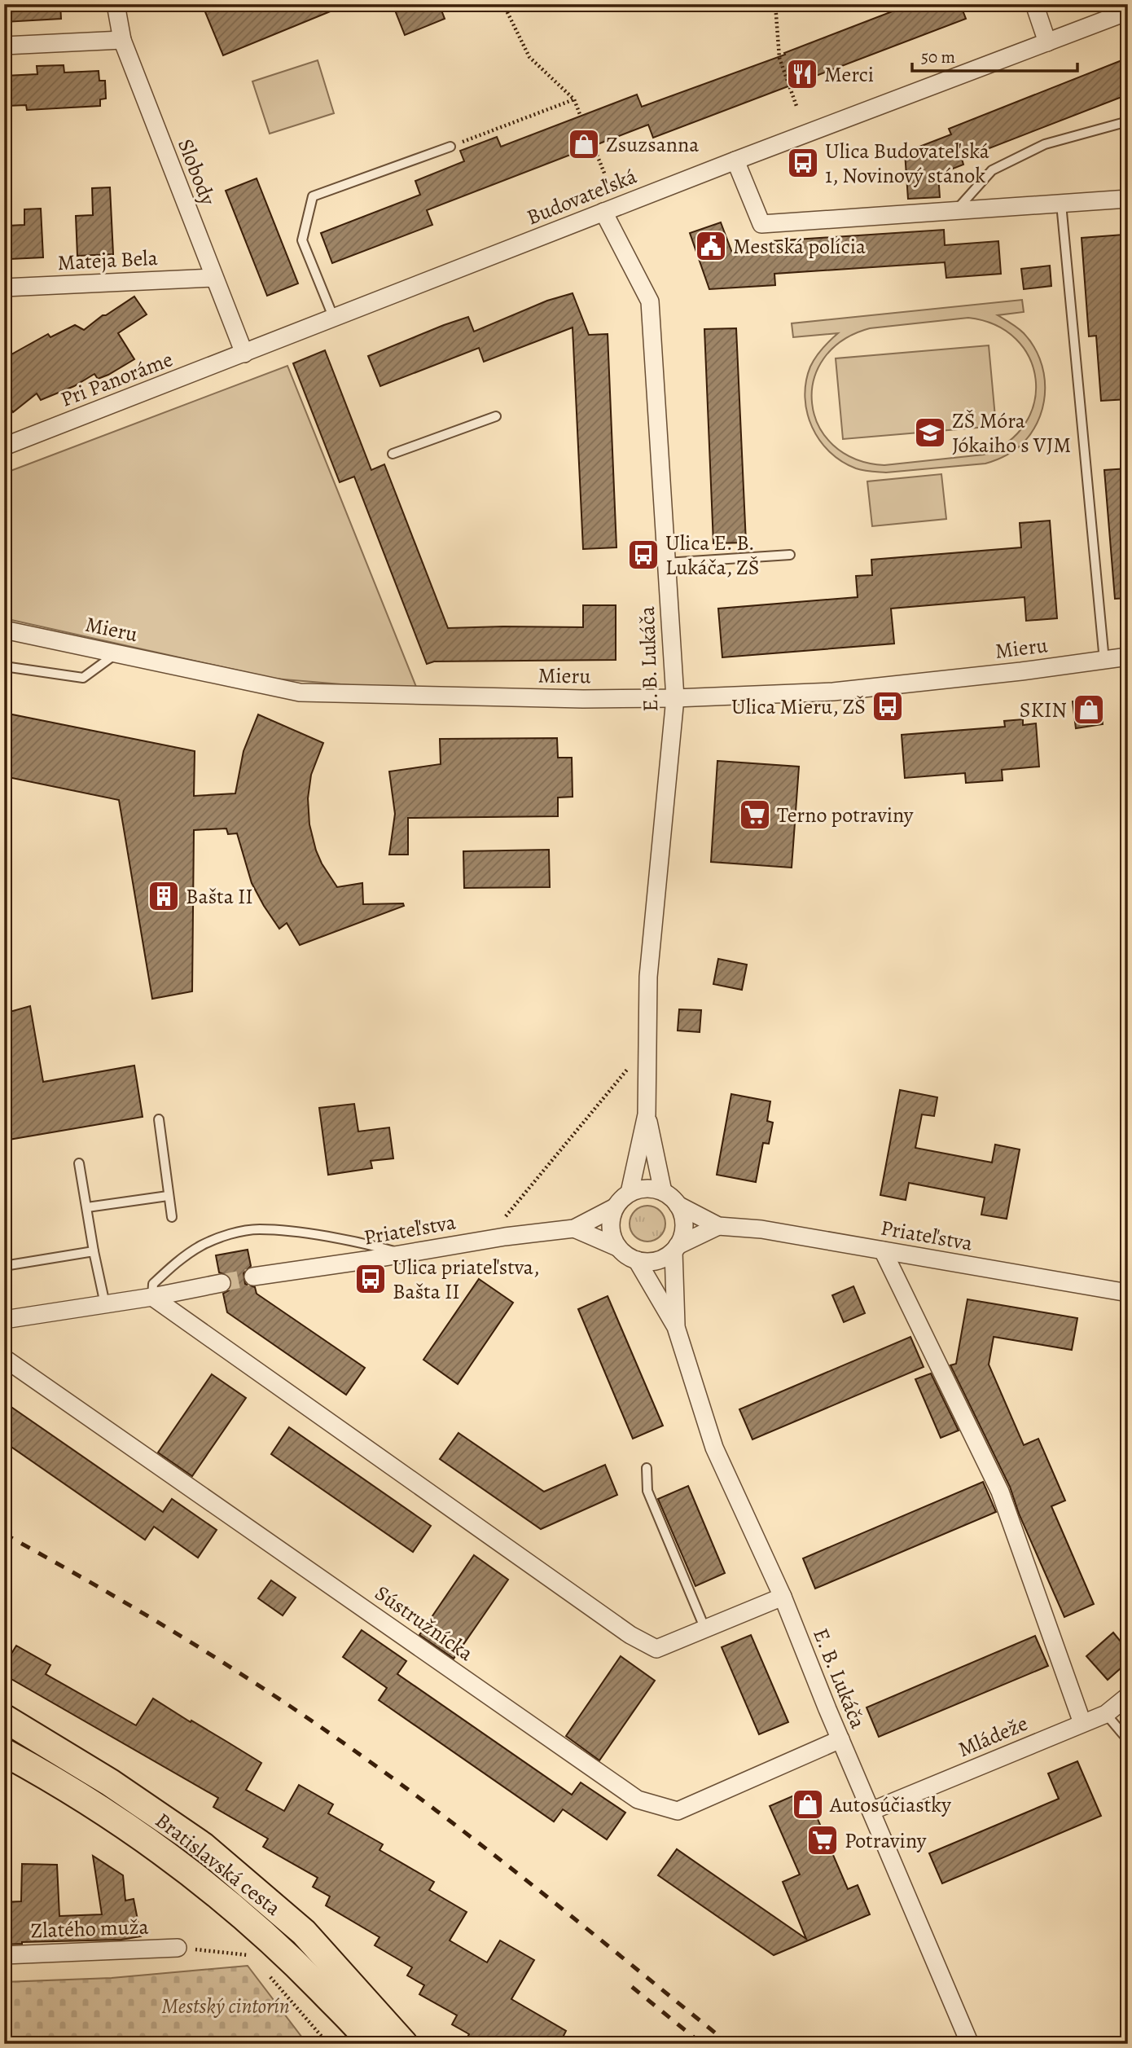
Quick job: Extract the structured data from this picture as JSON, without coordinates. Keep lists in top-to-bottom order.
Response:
{
  "streets": {
    "main road": ["Bratislavská cesta"],
    "street": [
      "Slobody",
      "Budovateľská",
      "Mateja Bela",
      "Pri Panoráme",
      "Mieru",
      "E. B. Lukáča",
      "Priateľstva",
      "Sústružnícka",
      "Mládeže",
      "Zlatého muža"
    ]
  },
  "crossings": [
    ["Slobody", "Budovateľská"],
    ["Slobody", "Mateja Bela"],
    ["Slobody", "Pri Panoráme"],
    ["Budovateľská", "Pri Panoráme"],
    ["Budovateľská", "E. B. Lukáča"],
    ["Mieru", "E. B. Lukáča"],
    ["E. B. Lukáča", "Priateľstva"],
    ["E. B. Lukáča", "Sústružnícka"],
    ["E. B. Lukáča", "Mládeže"]
  ],
  "parks": ["Mestský cintorín"],
  "places": {
    "restaurant": ["Merci"],
    "shop": ["Zsuzsanna", "SKIN", "Autosúčiastky"],
    "bus stop": [
      "Ulica Budovateľská 1, Novinový stánok",
      "Ulica E. B. Lukáča, ZŠ",
      "Ulica Mieru, ZŠ",
      "Ulica priateľstva, Bašta II"
    ],
    "public building": ["Mestská polícia"],
    "school or university": ["ZŠ Móra Jókaiho s VJM"],
    "supermarket": ["Terno potraviny", "Potraviny"],
    "building": ["Bašta II"]
  },
  "scale_bar": "50 m"
}
